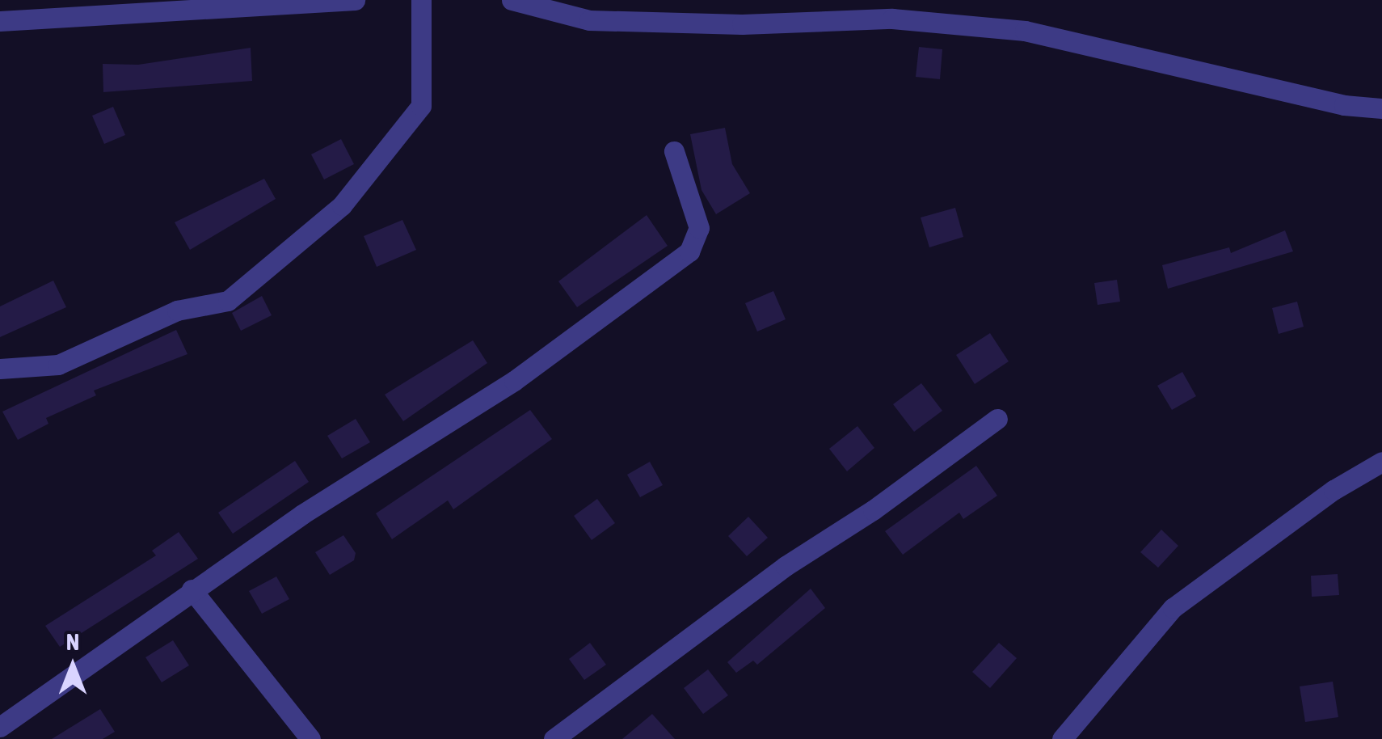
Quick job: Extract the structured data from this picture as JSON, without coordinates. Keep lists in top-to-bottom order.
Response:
{
  "north": "top"
}
